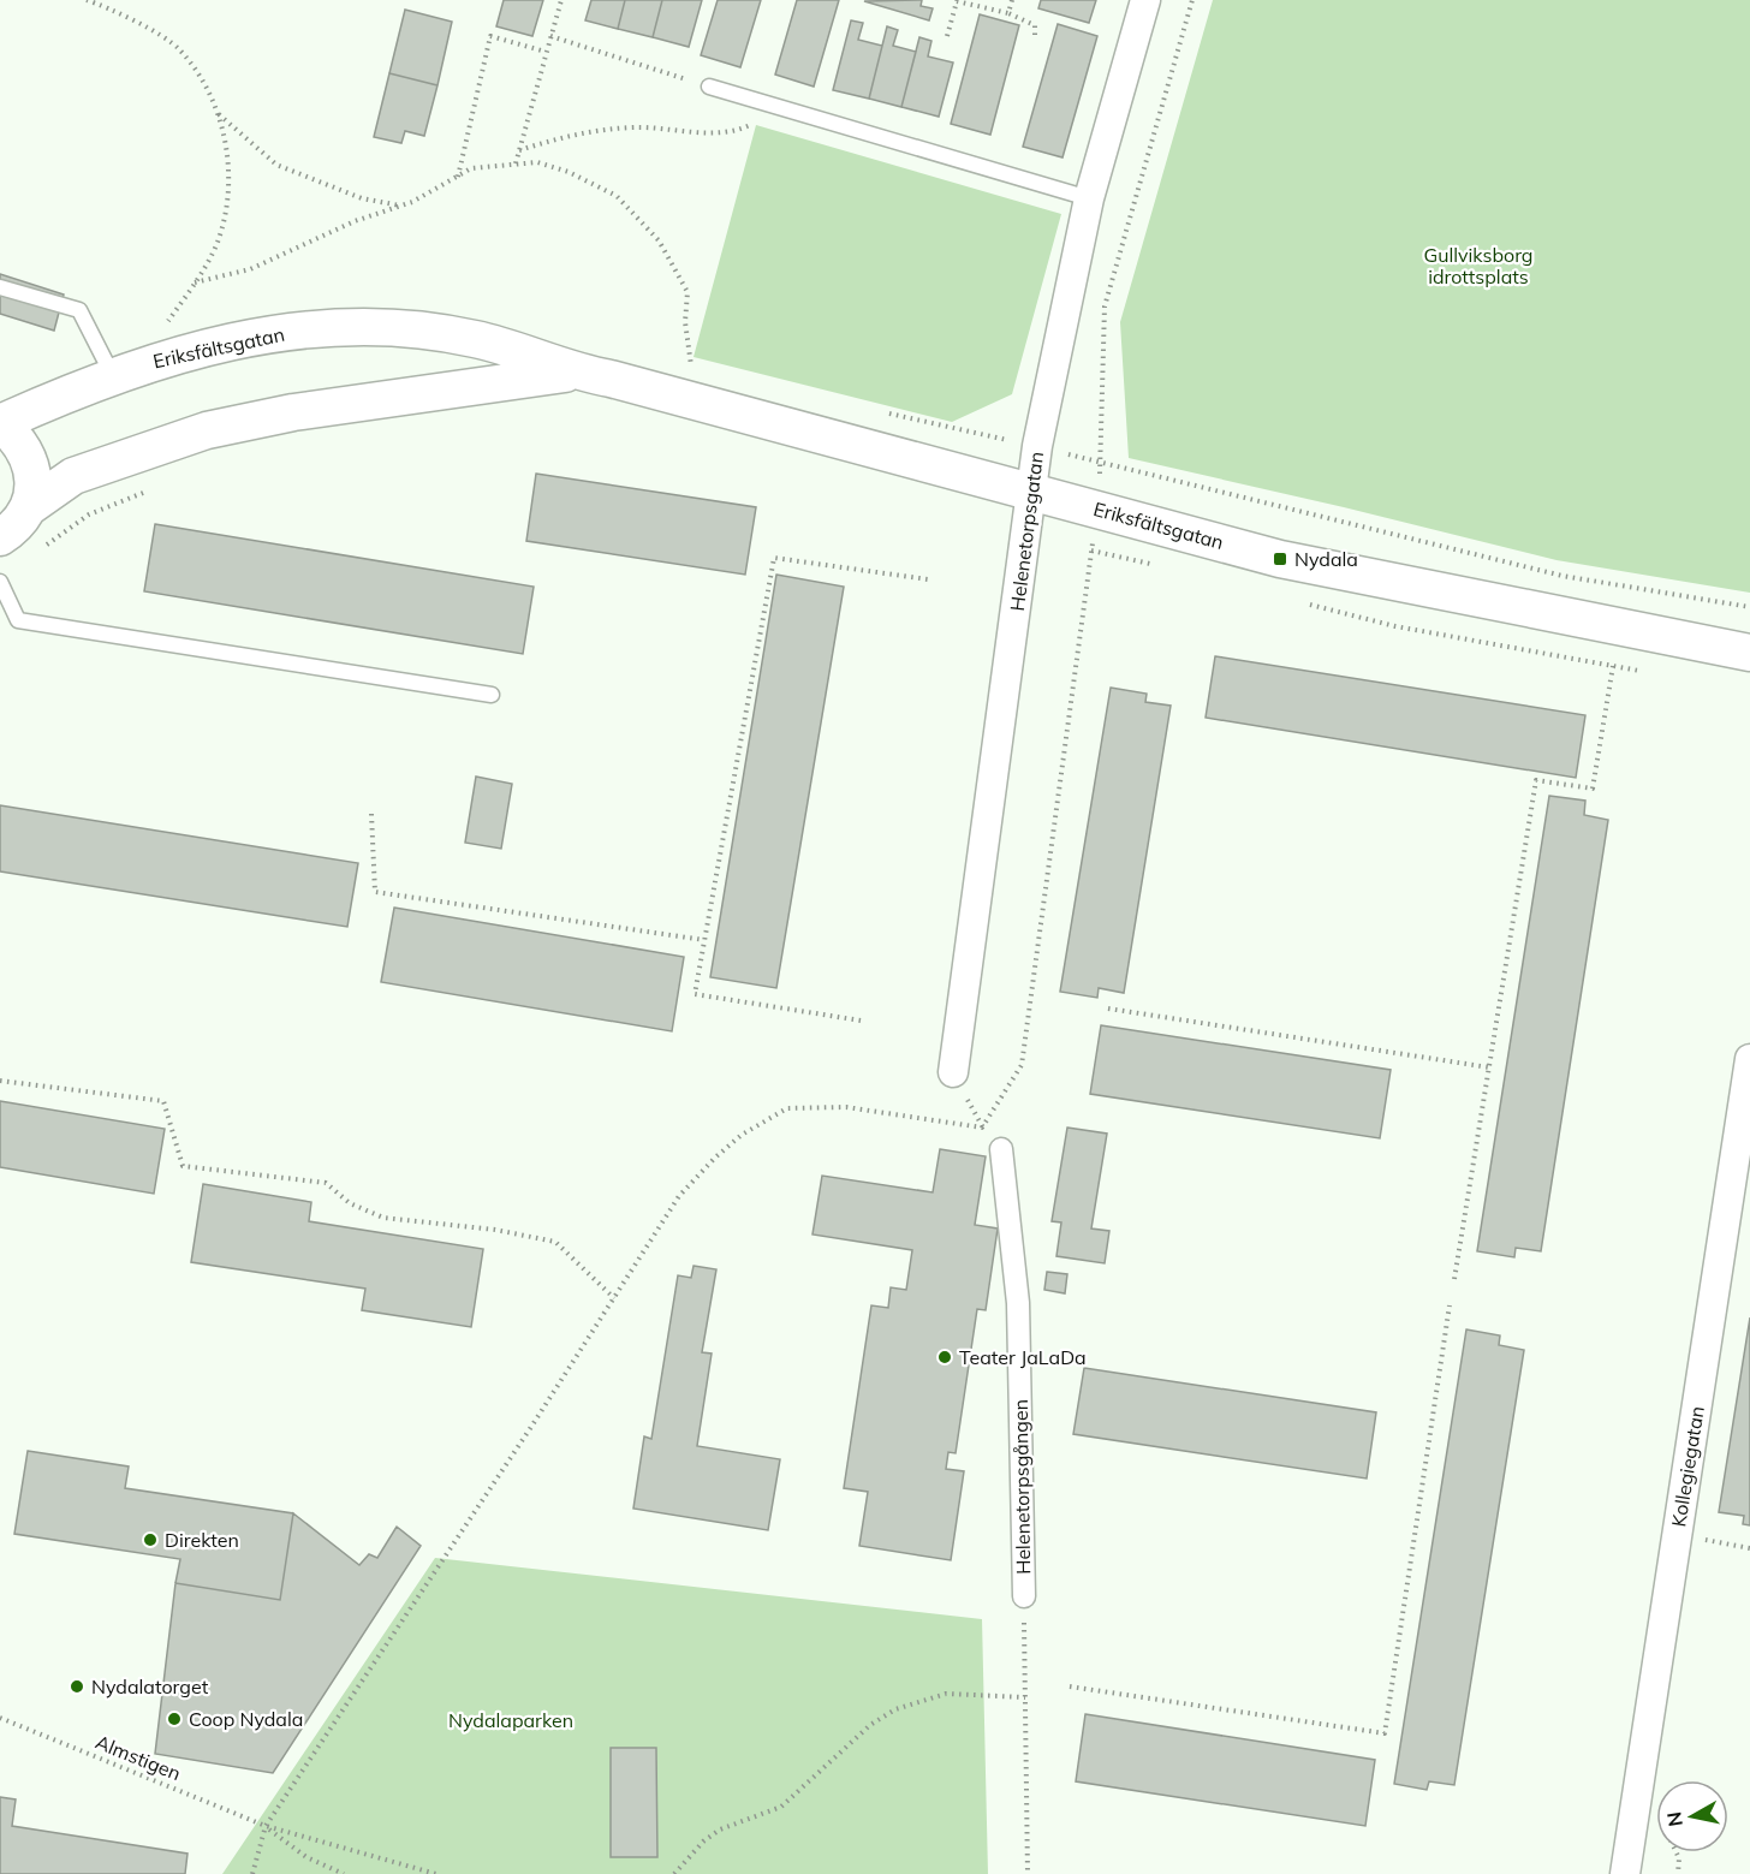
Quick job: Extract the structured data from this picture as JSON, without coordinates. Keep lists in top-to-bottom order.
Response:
{
  "streets": {
    "street": [
      "Eriksfältsgatan",
      "Helenetorpsgatan",
      "Kollegiegatan",
      "Helenetorpsgången"
    ],
    "path": ["Almstigen"]
  },
  "crossings": [
    ["Eriksfältsgatan", "Helenetorpsgatan"]
  ],
  "parks": ["Gullviksborg idrottsplats", "Nydalaparken"],
  "places": {
    "transit": ["Nydala"],
    "other": [
      "Teater JaLaDa",
      "Direkten",
      "Nydalatorget",
      "Coop Nydala"
    ]
  },
  "north": "left"
}
